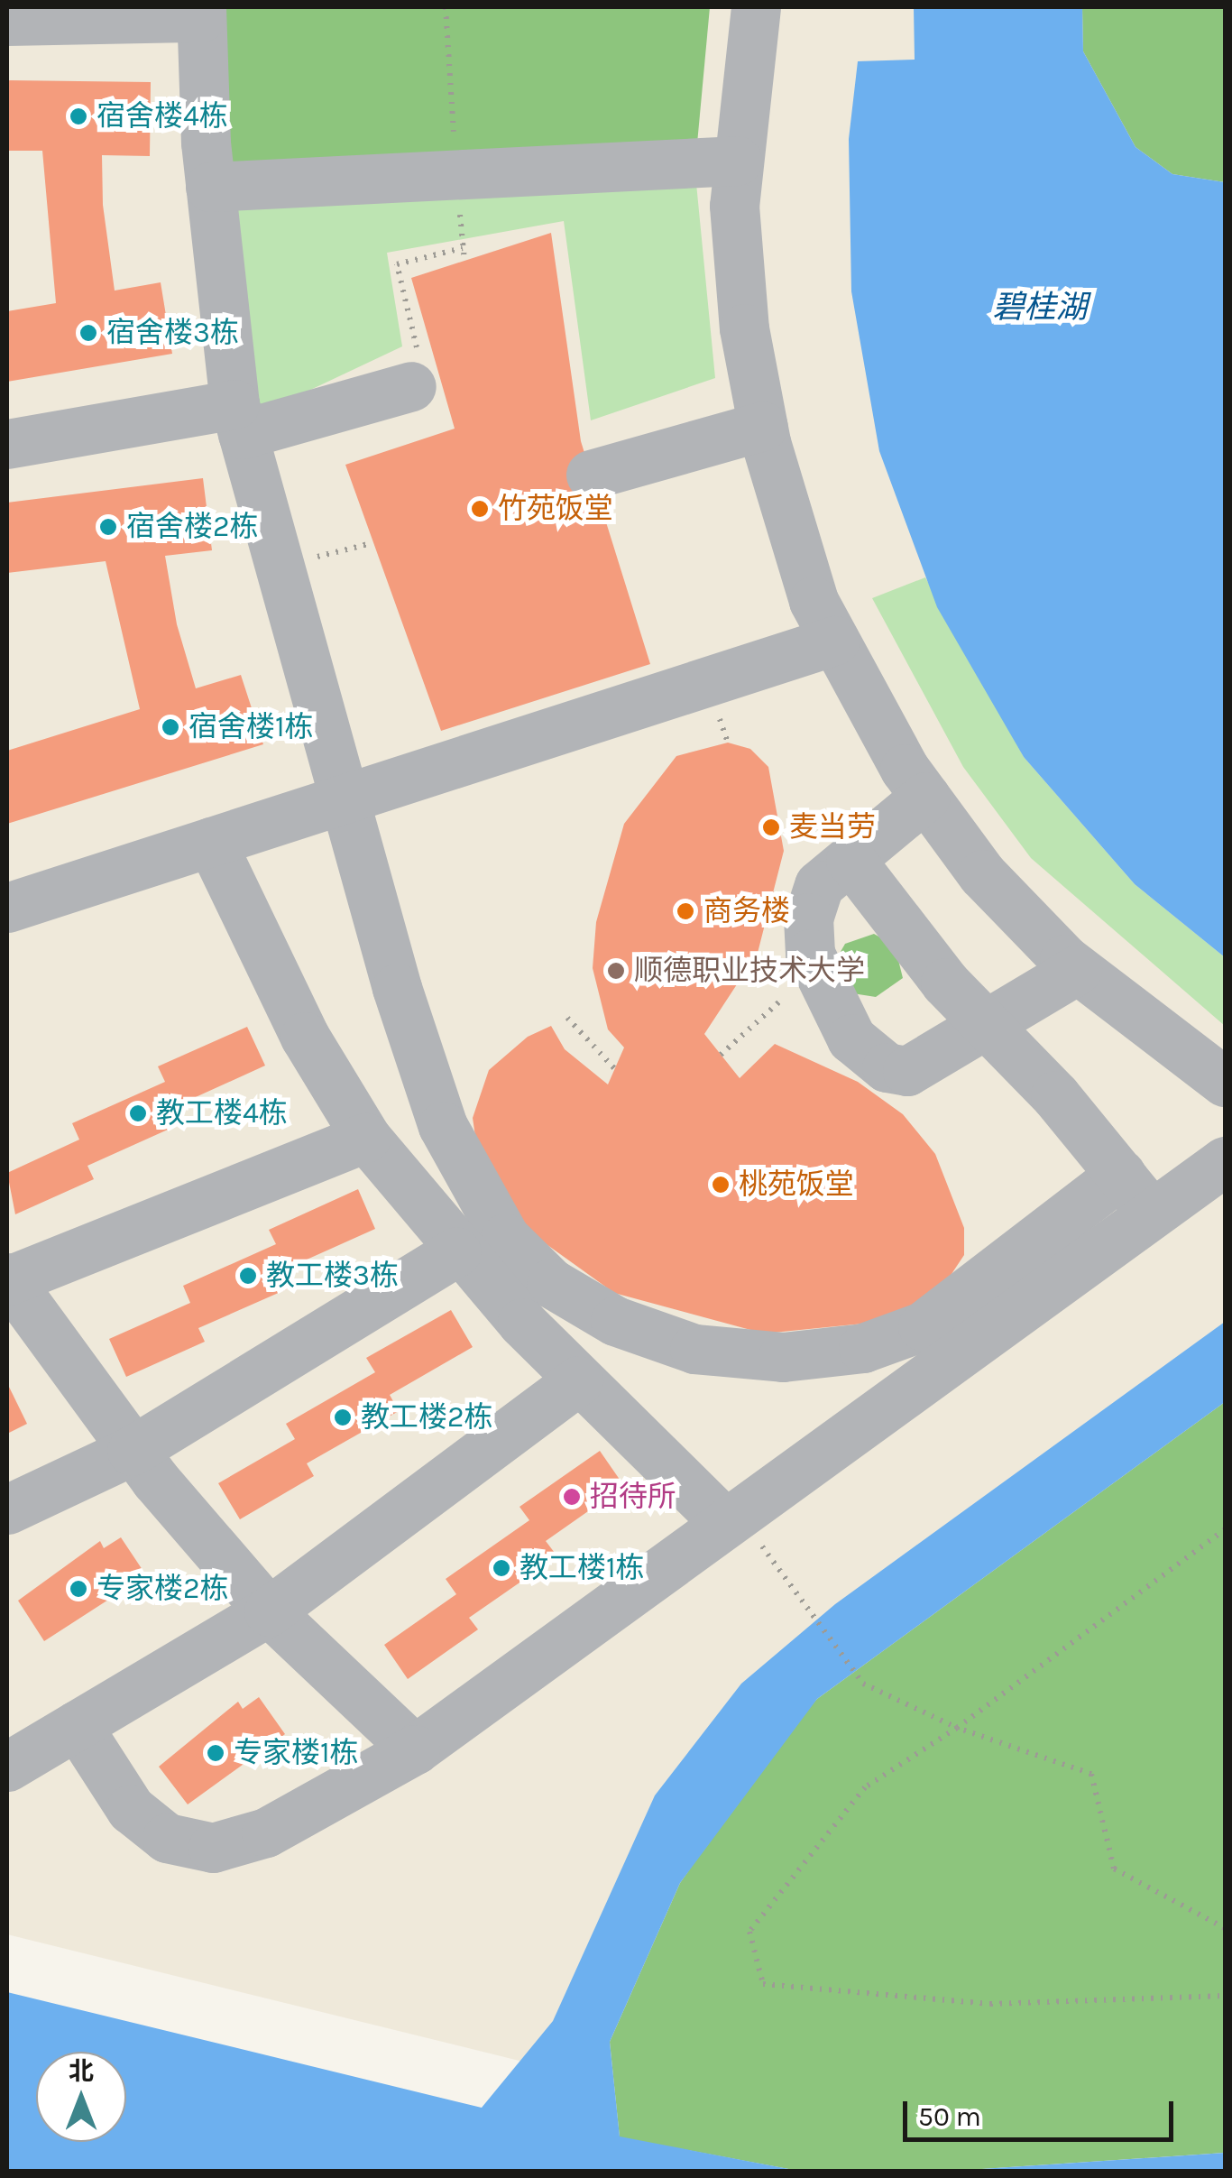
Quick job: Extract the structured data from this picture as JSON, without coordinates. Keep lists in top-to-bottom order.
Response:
{
  "water": ["碧桂湖"],
  "places": [
    "宿舍楼4栋",
    "宿舍楼3栋",
    "竹苑饭堂",
    "宿舍楼2栋",
    "宿舍楼1栋",
    "麦当劳",
    "商务楼",
    "顺德职业技术大学",
    "教工楼4栋",
    "桃苑饭堂",
    "教工楼3栋",
    "教工楼2栋",
    "招待所",
    "教工楼1栋",
    "专家楼2栋",
    "专家楼1栋"
  ],
  "scale_bar": "50 m",
  "north": "top"
}
